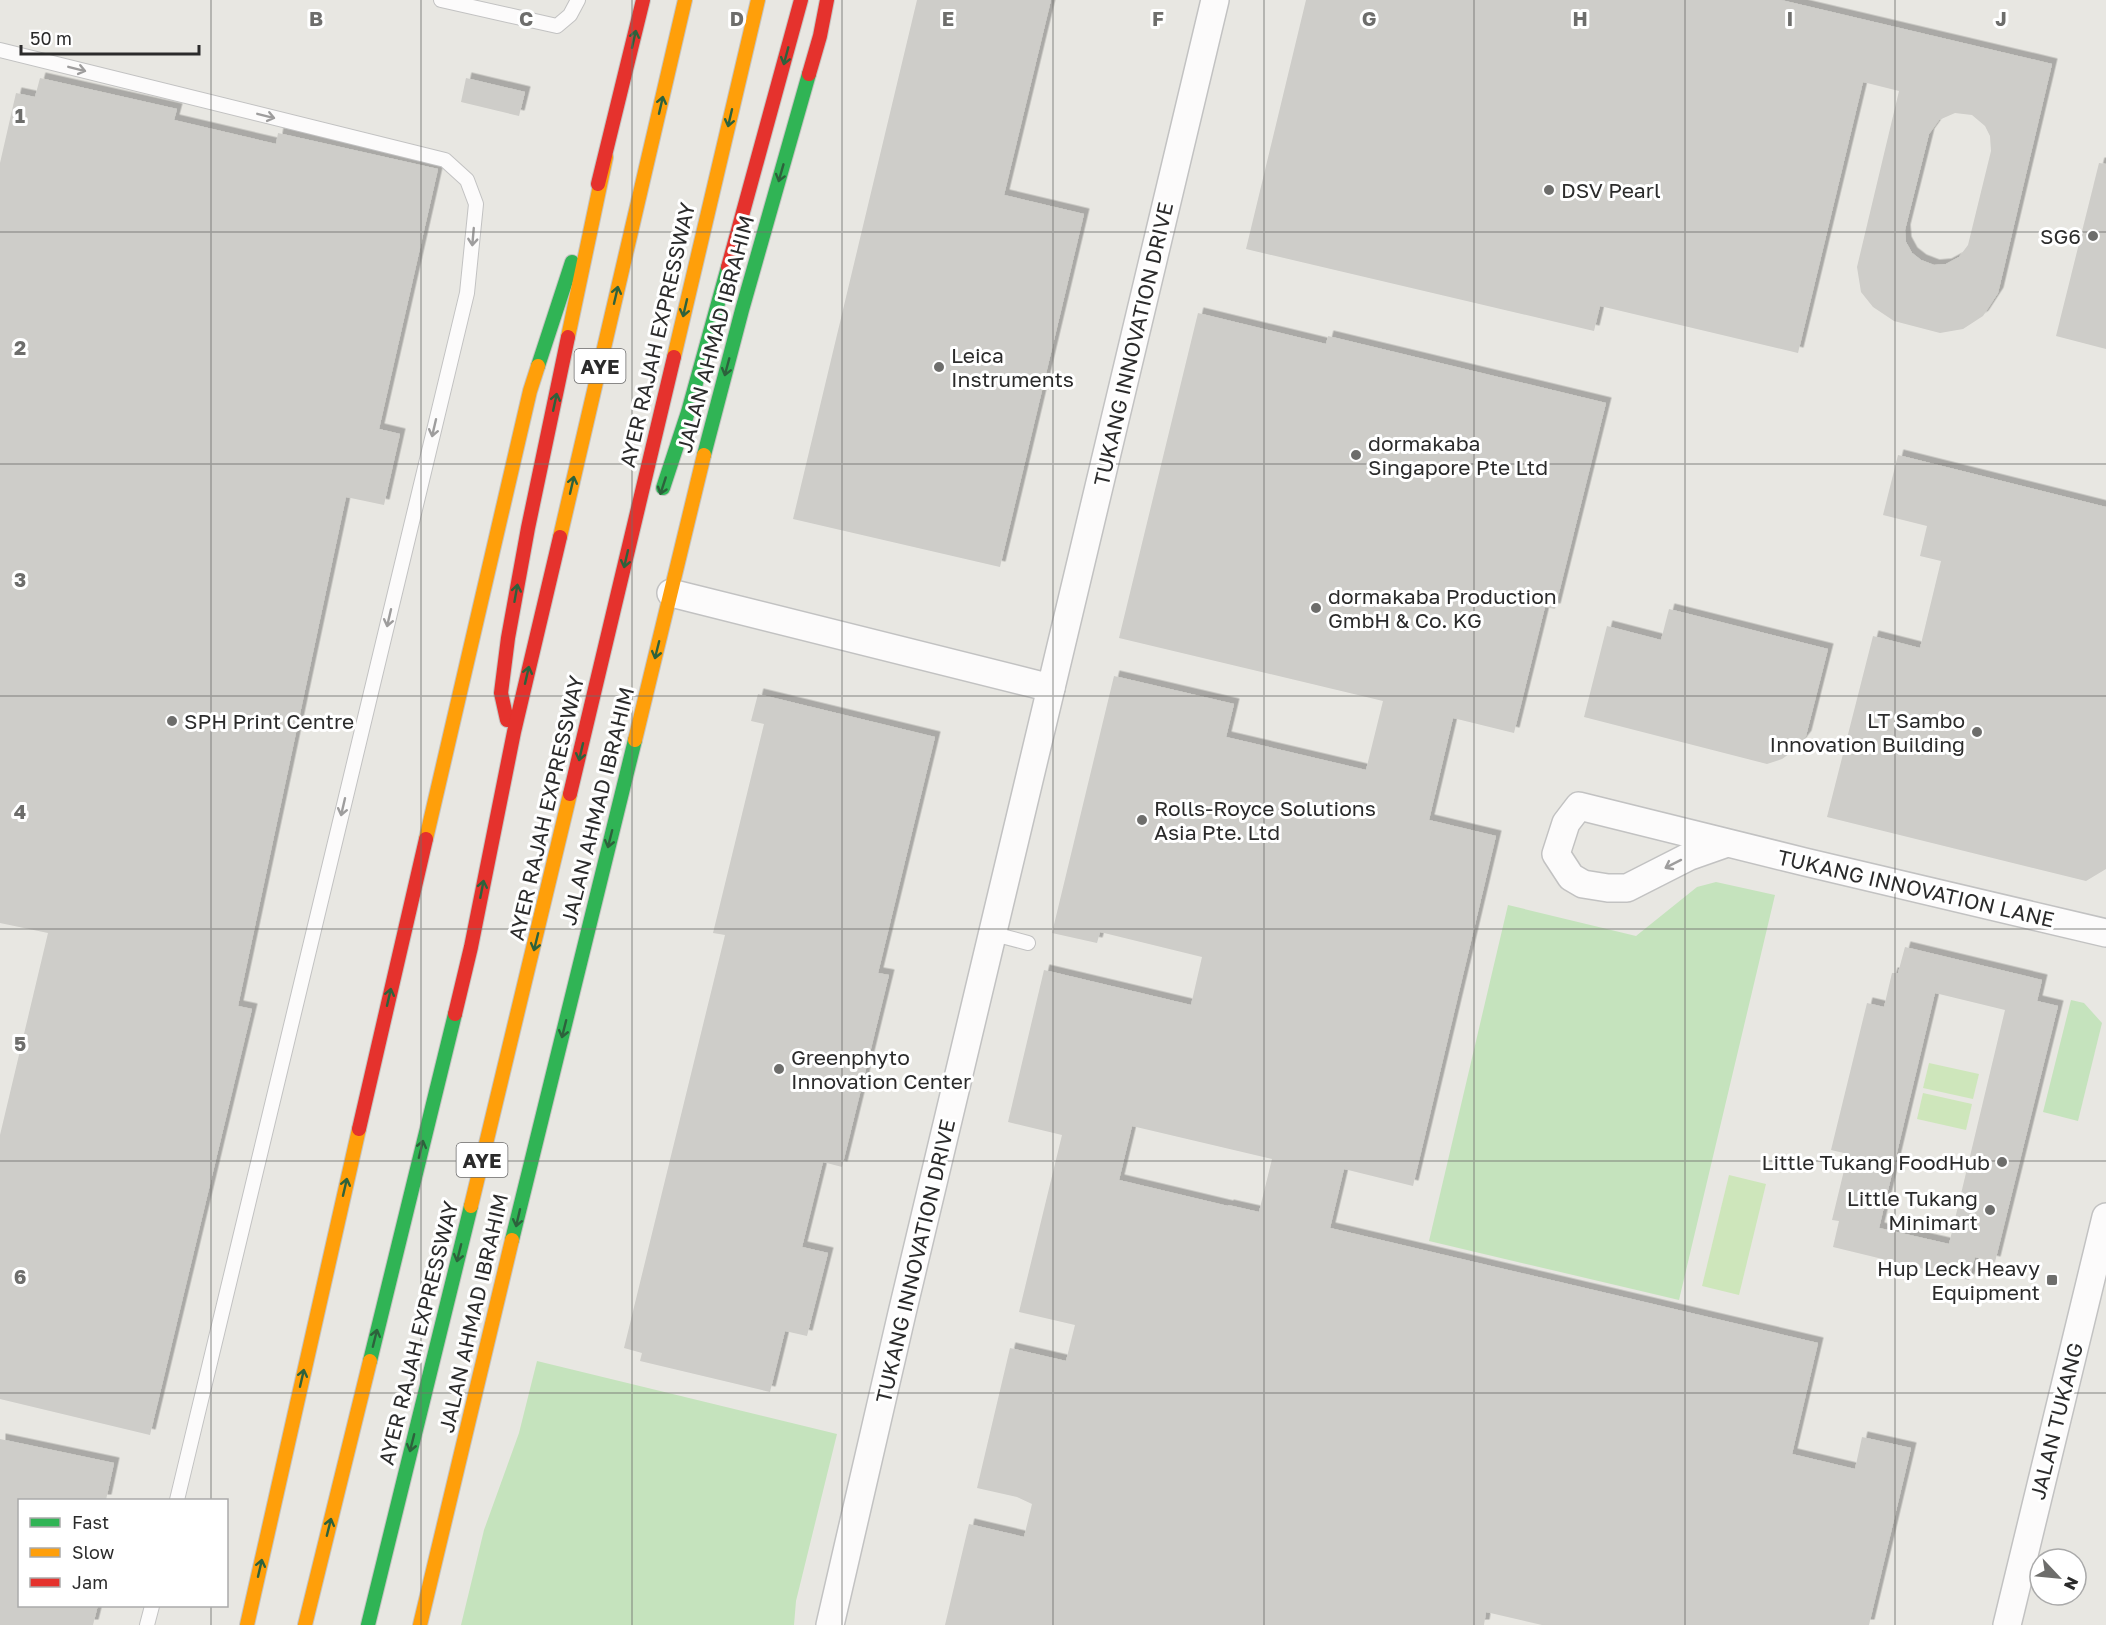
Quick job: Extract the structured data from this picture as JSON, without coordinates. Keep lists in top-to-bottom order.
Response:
{
  "streets": {
    "main road": ["JALAN AHMAD IBRAHIM", "AYER RAJAH EXPRESSWAY", "AYE"],
    "street": ["TUKANG INNOVATION DRIVE", "TUKANG INNOVATION LANE", "JALAN TUKANG"]
  },
  "places": {
    "other": [
      "DSV Pearl",
      "SG6",
      "Leica Instruments",
      "dormakaba Singapore Pte Ltd",
      "dormakaba Production GmbH & Co. KG",
      "SPH Print Centre",
      "LT Sambo Innovation Building",
      "Rolls-Royce Solutions Asia Pte. Ltd",
      "Greenphyto Innovation Center",
      "Little Tukang FoodHub",
      "Little Tukang Minimart"
    ],
    "transit": ["Hup Leck Heavy Equipment"]
  },
  "legend": ["Fast", "Slow", "Jam"],
  "scale_bar": "50 m",
  "north": "bottom right",
  "grid": {
    "columns": [
      "B",
      "C",
      "D",
      "E",
      "F",
      "G",
      "H",
      "I",
      "J"
    ],
    "rows": [
      "1",
      "2",
      "3",
      "4",
      "5",
      "6"
    ]
  }
}
